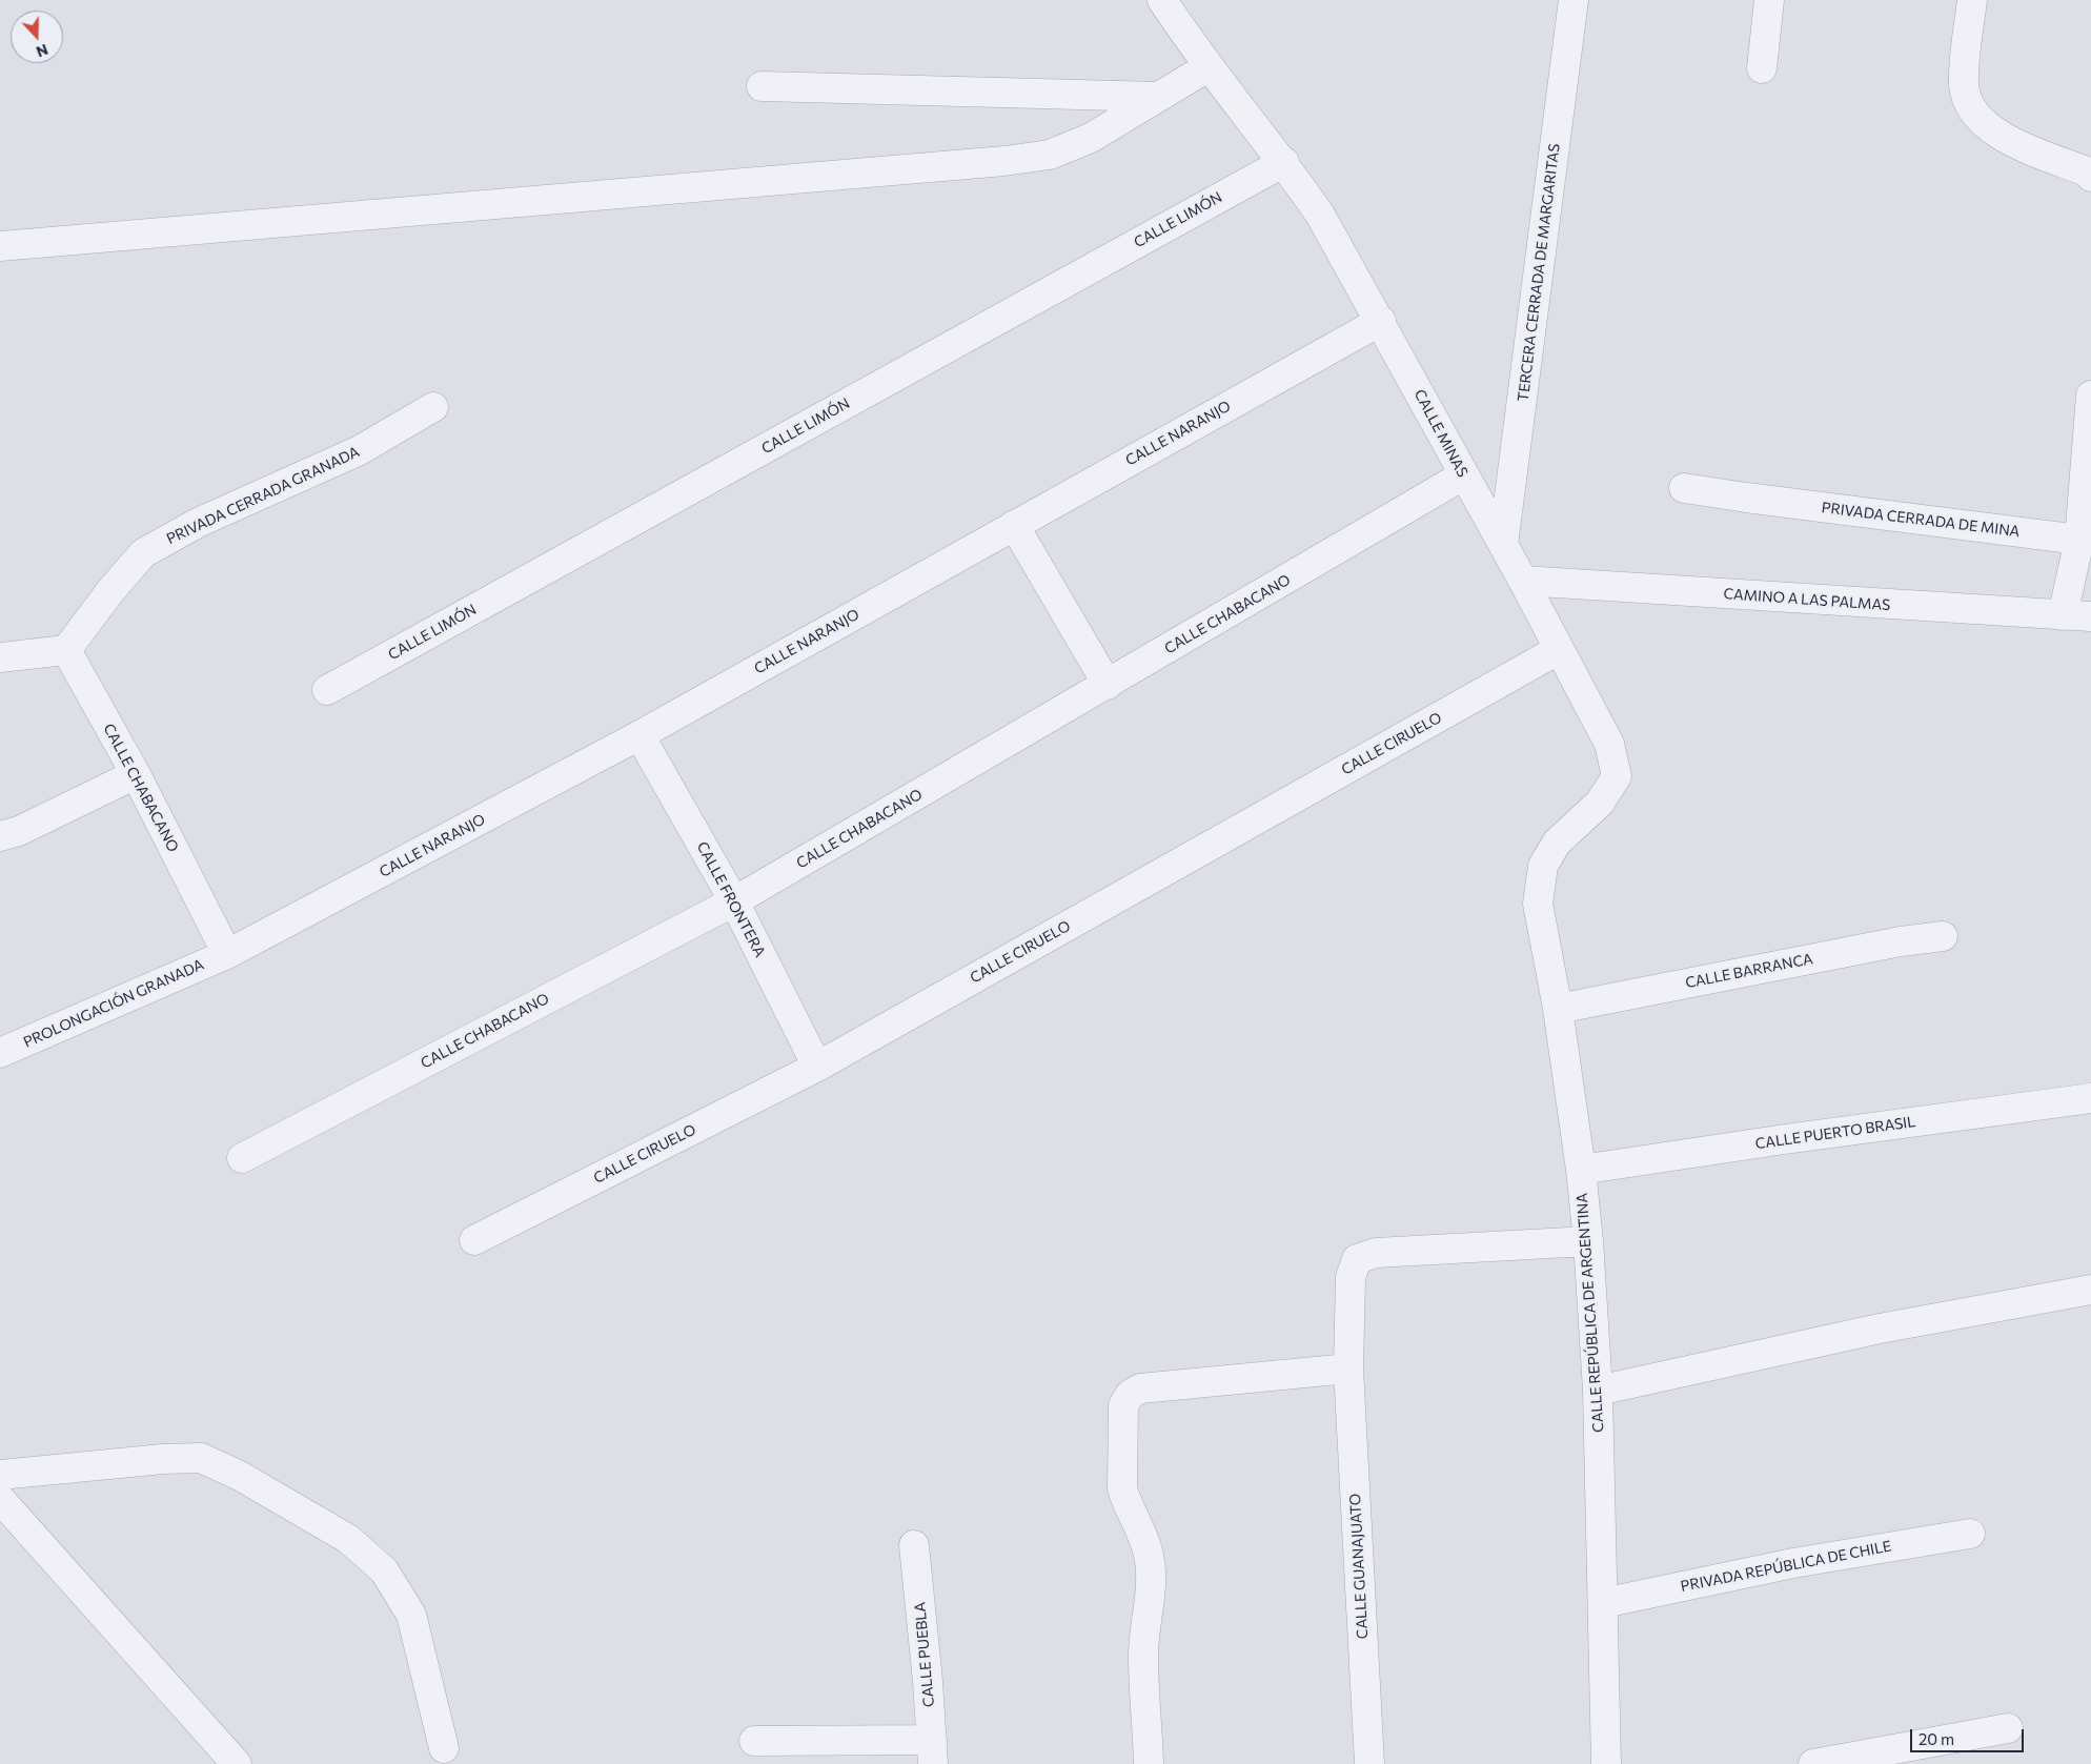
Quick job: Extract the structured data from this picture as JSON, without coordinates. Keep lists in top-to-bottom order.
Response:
{
  "streets": {
    "street": [
      "CALLE LIMÓN",
      "TERCERA CERRADA DE MARGARITAS",
      "CALLE NARANJO",
      "CALLE MINAS",
      "PRIVADA CERRADA GRANADA",
      "PRIVADA CERRADA DE MINA",
      "CAMINO A LAS PALMAS",
      "CALLE CHABACANO",
      "CALLE CIRUELO",
      "CALLE FRONTERA",
      "CALLE BARRANCA",
      "PROLONGACIÓN GRANADA",
      "CALLE PUERTO BRASIL",
      "CALLE REPÚBLICA DE ARGENTINA",
      "CALLE GUANAJUATO",
      "PRIVADA REPÚBLICA DE CHILE",
      "CALLE PUEBLA"
    ]
  },
  "crossings": [
    ["CALLE LIMÓN", "CALLE MINAS"],
    ["TERCERA CERRADA DE MARGARITAS", "CALLE MINAS"],
    ["CALLE NARANJO", "CALLE MINAS"],
    ["CALLE NARANJO", "CALLE CHABACANO"],
    ["CALLE NARANJO", "CALLE FRONTERA"],
    ["CALLE NARANJO", "PROLONGACIÓN GRANADA"],
    ["CALLE MINAS", "CAMINO A LAS PALMAS"],
    ["CALLE MINAS", "CALLE CHABACANO"],
    ["CALLE MINAS", "CALLE CIRUELO"],
    ["CALLE MINAS", "CALLE REPÚBLICA DE ARGENTINA"],
    ["PRIVADA CERRADA GRANADA", "CALLE CHABACANO"],
    ["CALLE CHABACANO", "CALLE FRONTERA"],
    ["CALLE CHABACANO", "PROLONGACIÓN GRANADA"],
    ["CALLE CIRUELO", "CALLE FRONTERA"],
    ["CALLE BARRANCA", "CALLE REPÚBLICA DE ARGENTINA"],
    ["CALLE PUERTO BRASIL", "CALLE REPÚBLICA DE ARGENTINA"],
    ["CALLE REPÚBLICA DE ARGENTINA", "CALLE GUANAJUATO"],
    ["CALLE REPÚBLICA DE ARGENTINA", "PRIVADA REPÚBLICA DE CHILE"]
  ],
  "scale_bar": "20 m",
  "north": "bottom"
}
